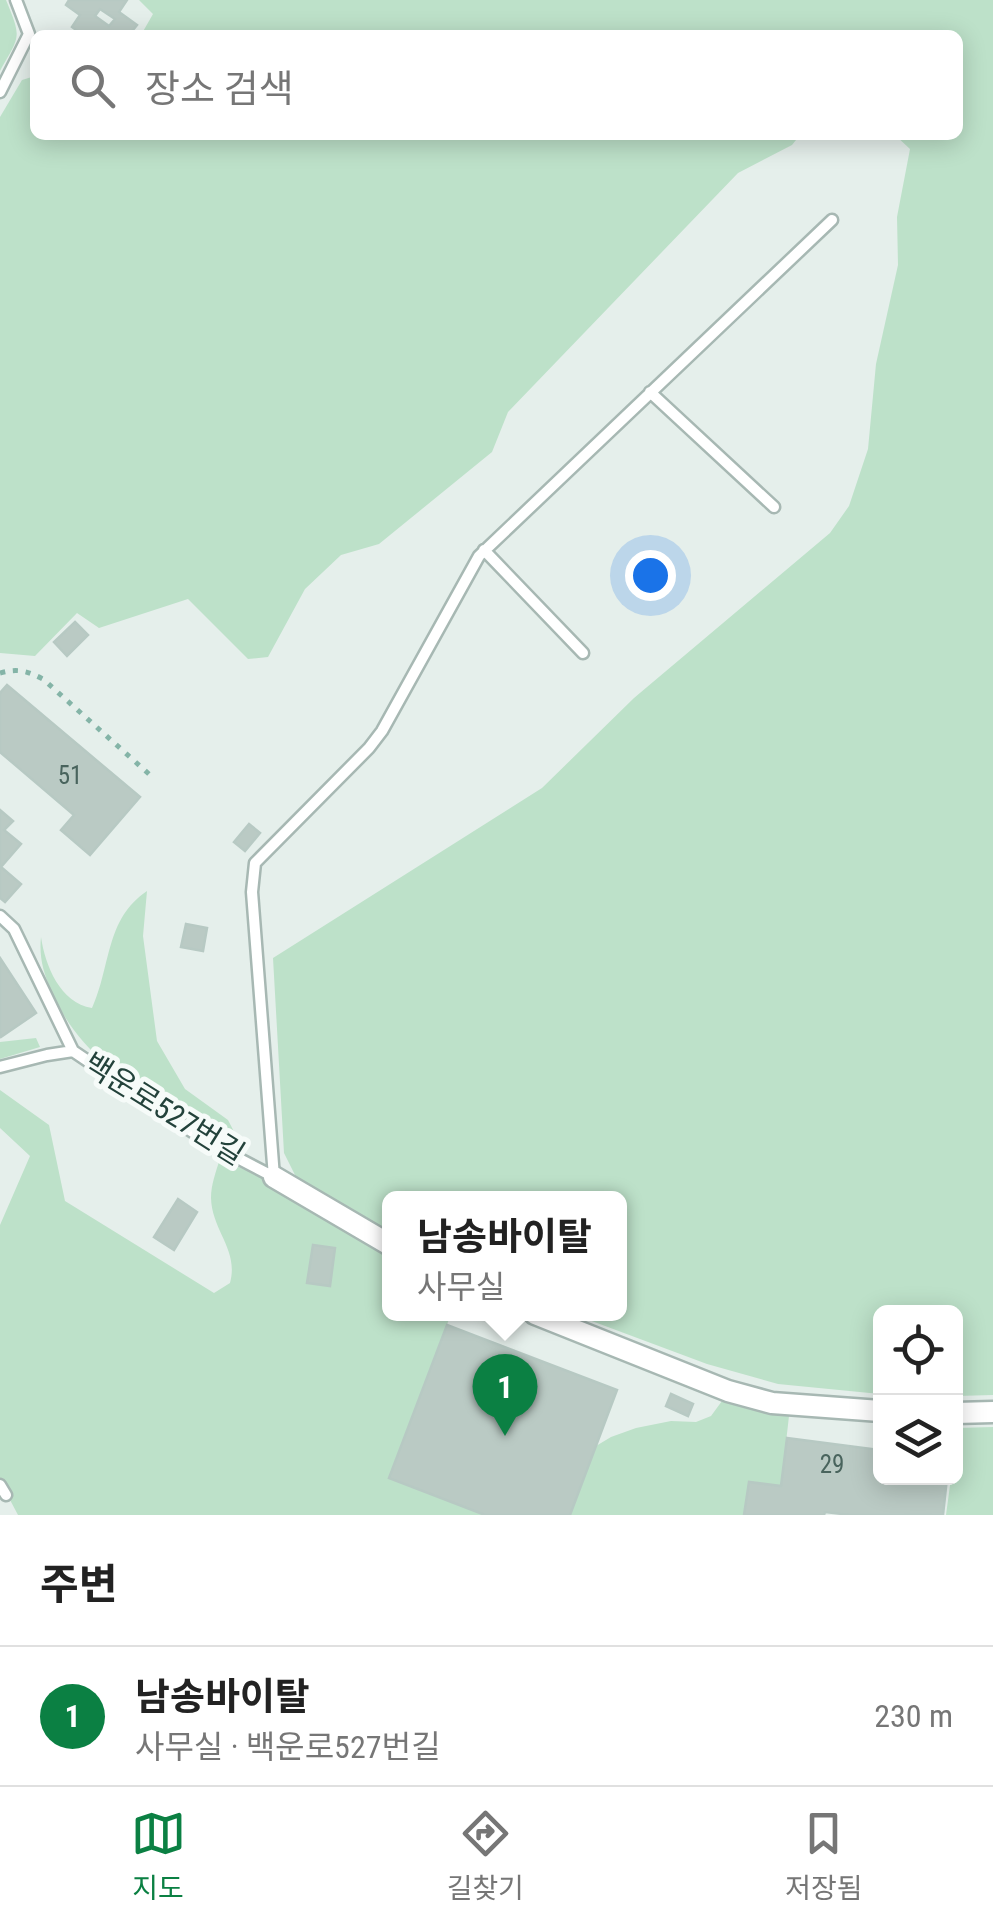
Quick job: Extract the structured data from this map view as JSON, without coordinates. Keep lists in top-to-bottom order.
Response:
{
  "streets": {
    "street": ["백운로527번길"]
  },
  "house_numbers": ["51", "29"],
  "page": {
    "search": "장소 검색",
    "popup": ["남송바이탈", "사무실"],
    "pins": "1",
    "heading": "주변",
    "list": [
      {
        "mark": "1",
        "name": "남송바이탈",
        "note": "사무실 · 백운로527번길",
        "value": "230 m"
      }
    ],
    "nav": ["지도", "길찾기", "저장됨"]
  }
}
